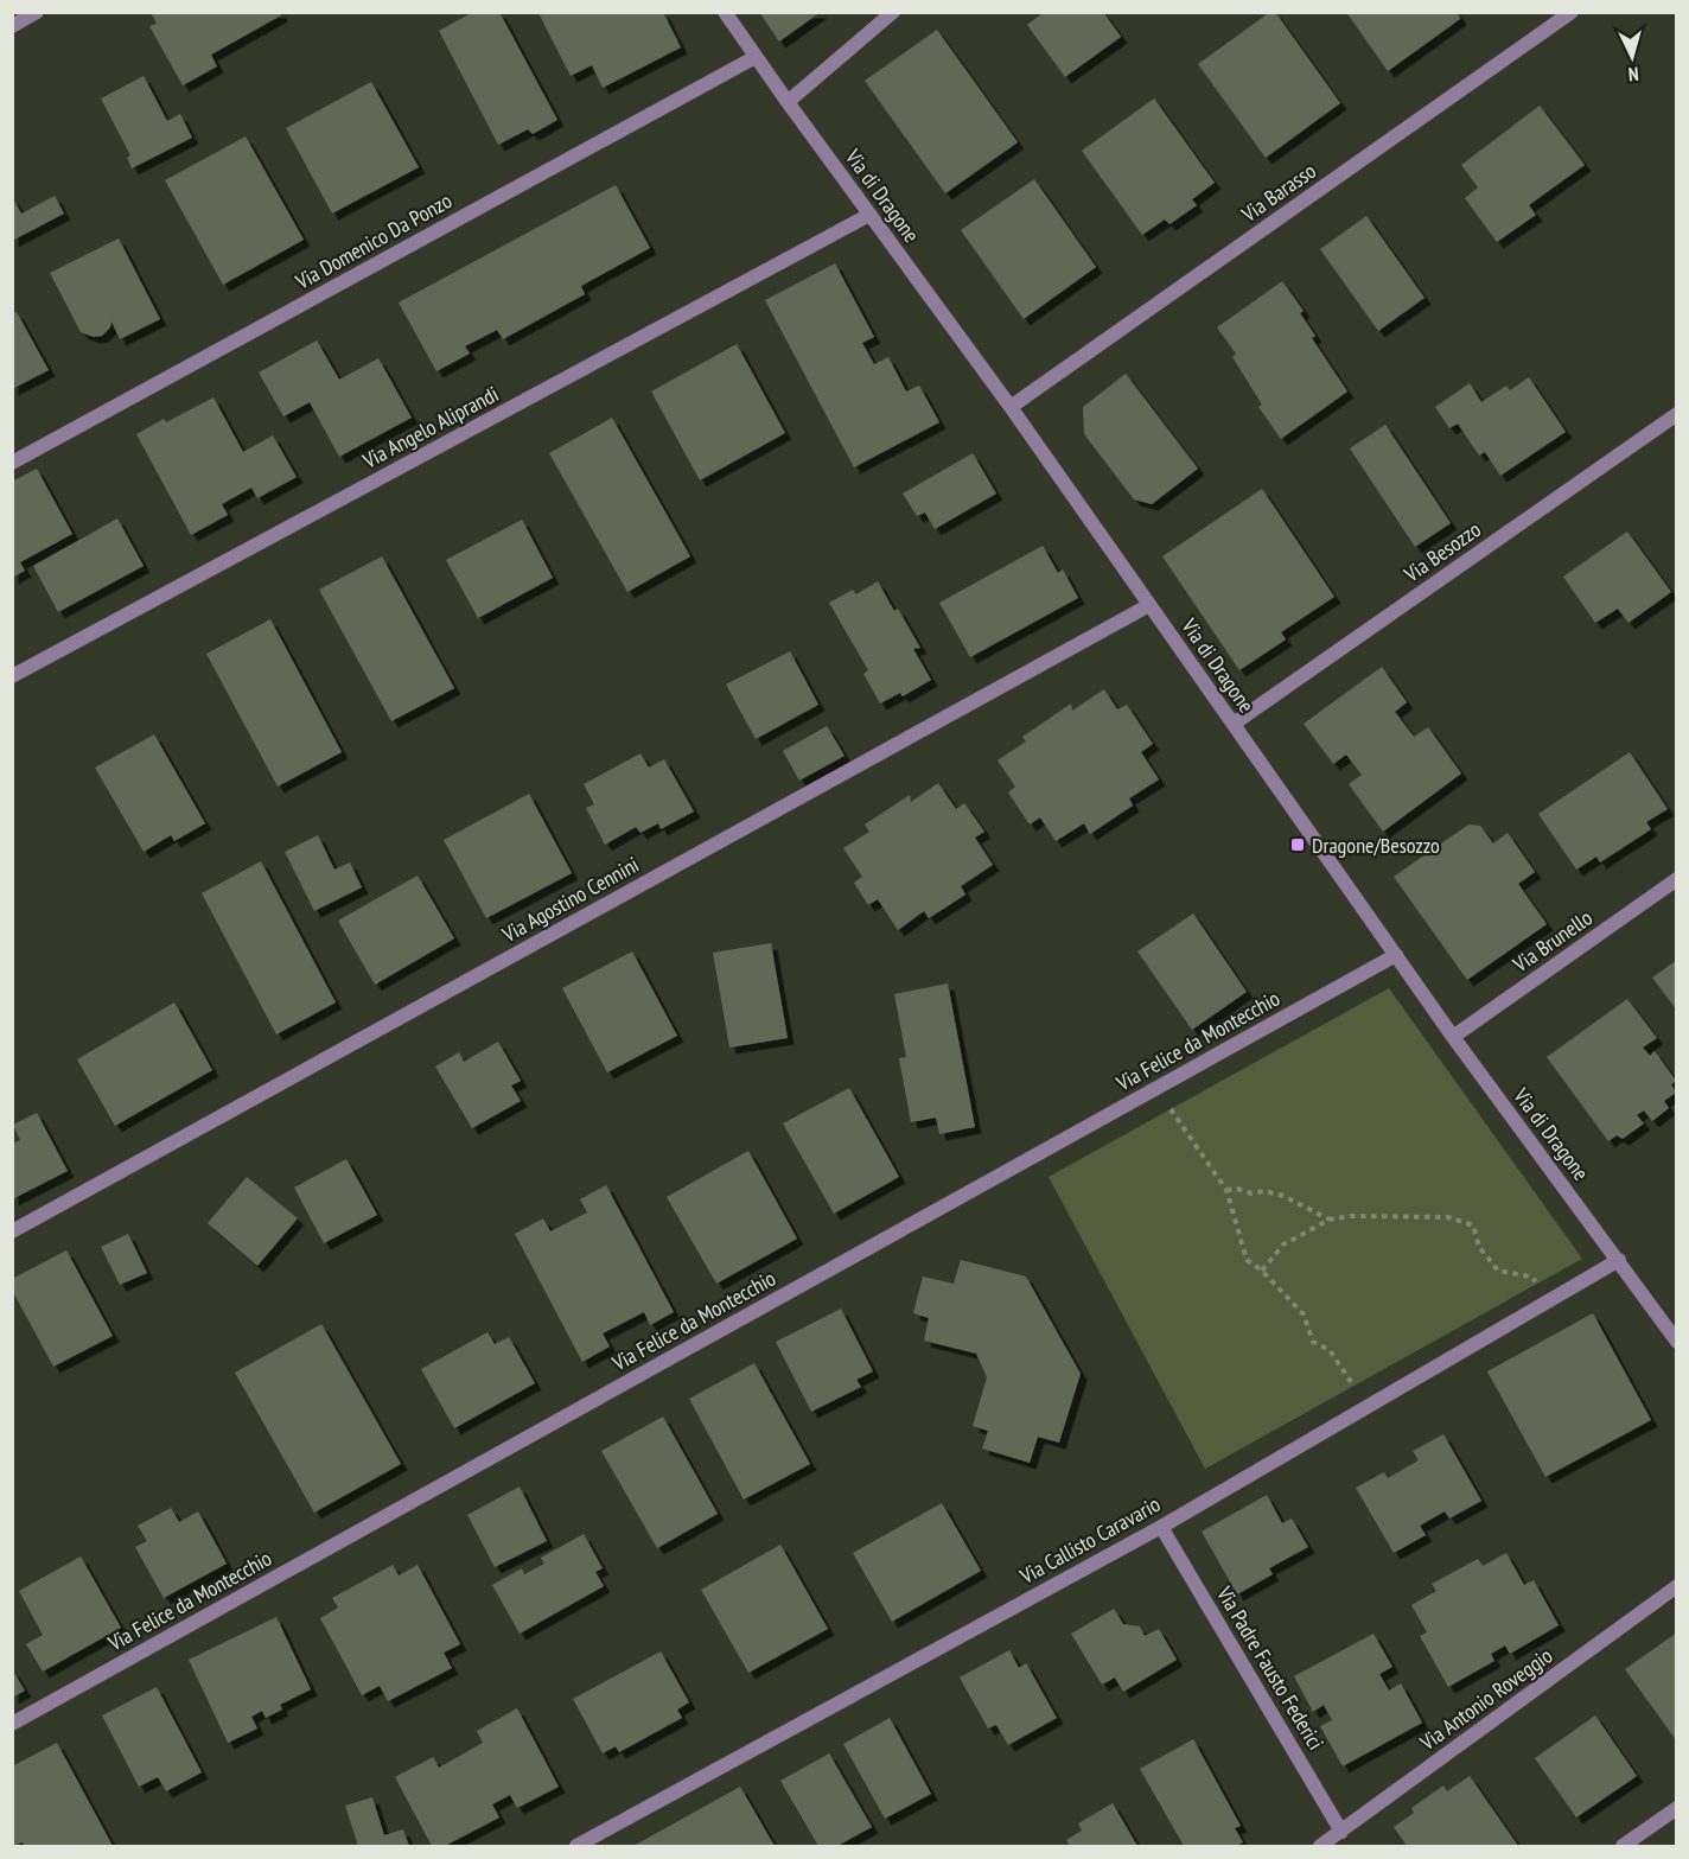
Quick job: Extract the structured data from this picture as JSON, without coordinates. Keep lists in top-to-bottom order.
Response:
{
  "streets": {
    "street": [
      "Via Barasso",
      "Via di Dragone",
      "Via Domenico Da Ponzo",
      "Via Angelo Aliprandi",
      "Via Besozzo",
      "Via Agostino Cennini",
      "Via Brunello",
      "Via Felice da Montecchio",
      "Via Callisto Caravario",
      "Via Padre Fausto Federici",
      "Via Antonio Roveggio"
    ]
  },
  "crossings": [
    ["Via Barasso", "Via di Dragone"],
    ["Via di Dragone", "Via Domenico Da Ponzo"],
    ["Via di Dragone", "Via Angelo Aliprandi"],
    ["Via di Dragone", "Via Besozzo"],
    ["Via di Dragone", "Via Agostino Cennini"],
    ["Via di Dragone", "Via Brunello"],
    ["Via di Dragone", "Via Felice da Montecchio"],
    ["Via di Dragone", "Via Callisto Caravario"],
    ["Via Callisto Caravario", "Via Padre Fausto Federici"],
    ["Via Padre Fausto Federici", "Via Antonio Roveggio"]
  ],
  "places": {
    "transit": ["Dragone/Besozzo"]
  },
  "north": "bottom"
}
